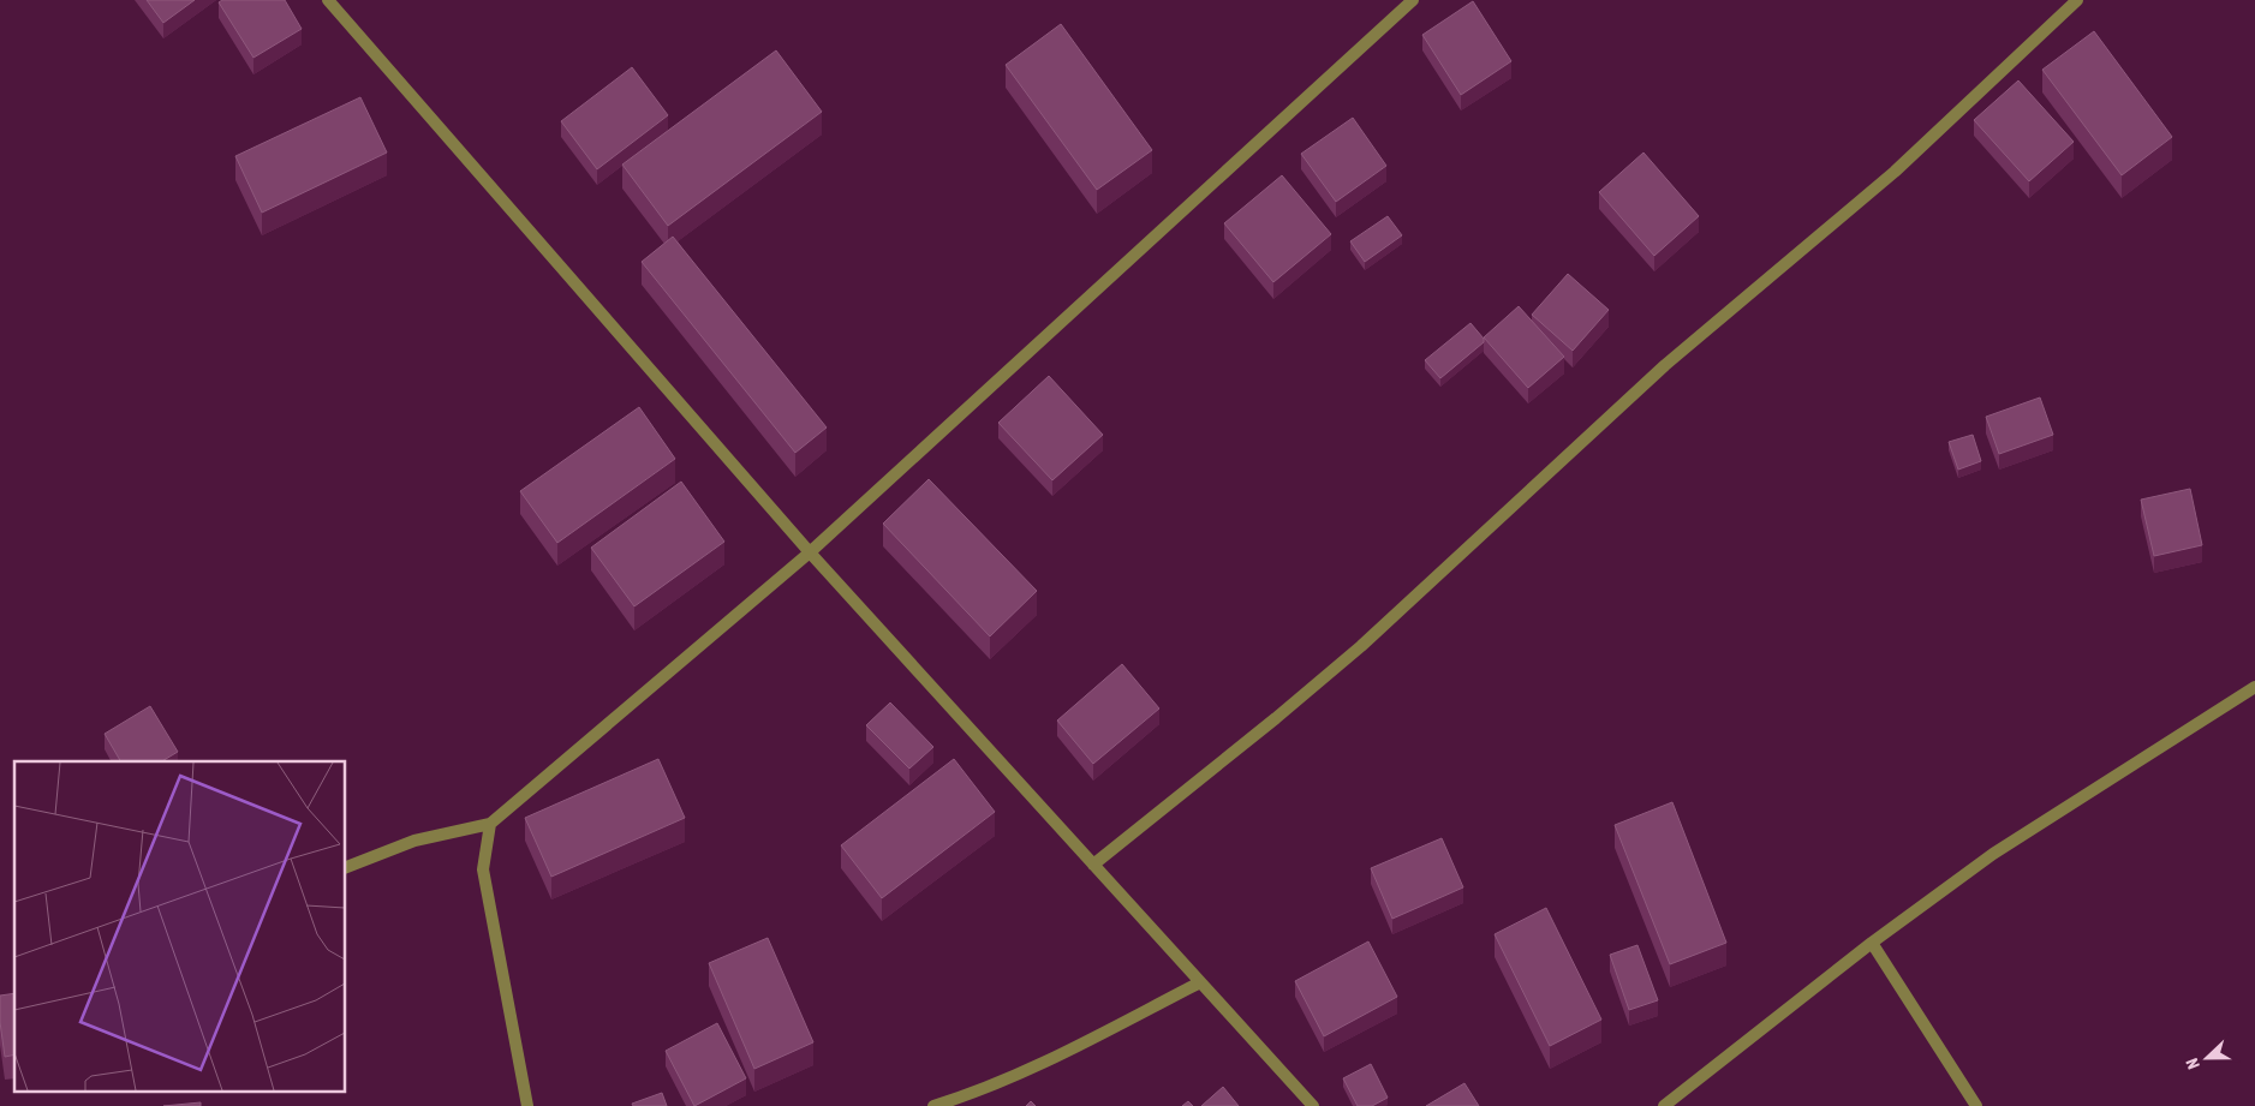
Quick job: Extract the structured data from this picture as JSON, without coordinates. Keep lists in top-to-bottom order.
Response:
{
  "north": "left"
}
